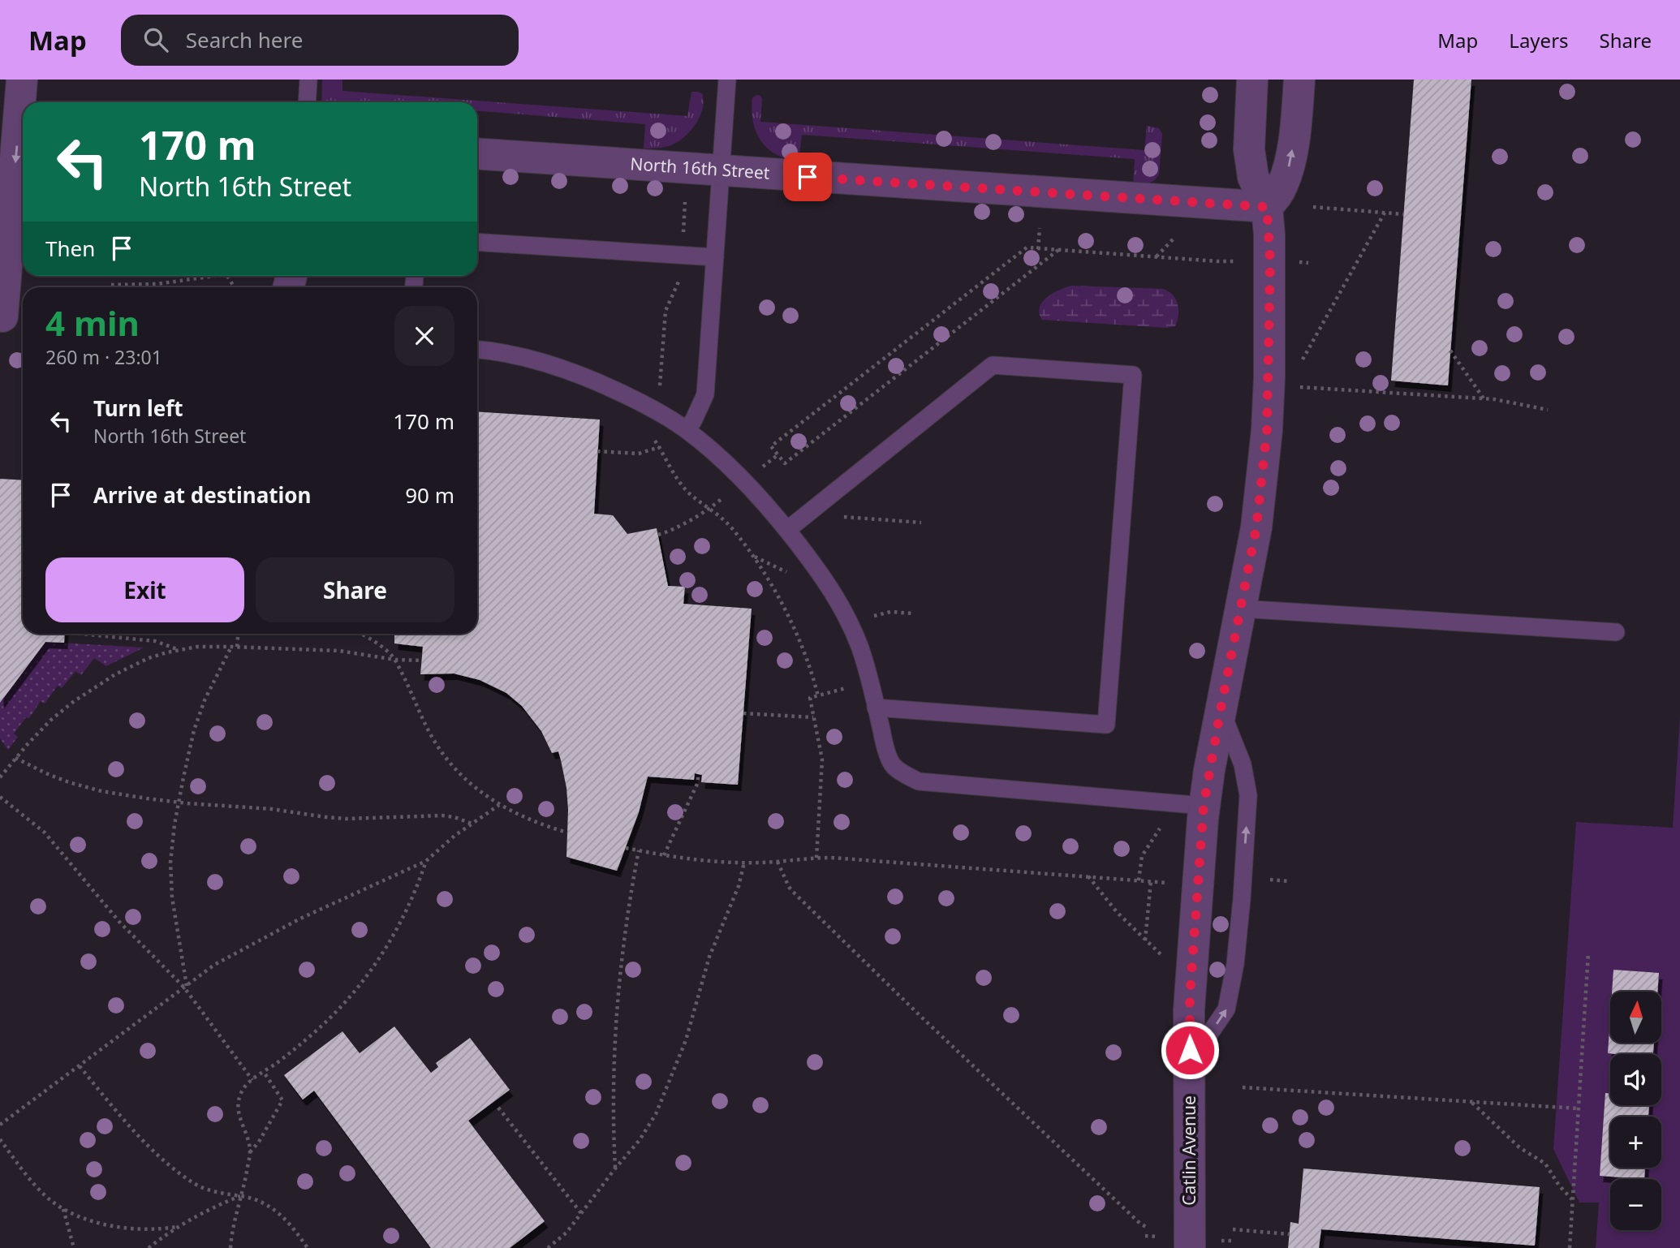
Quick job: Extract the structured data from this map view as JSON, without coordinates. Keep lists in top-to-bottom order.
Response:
{
  "streets": {
    "street": ["North 16th Street", "Catlin Avenue"]
  },
  "crossings": [
    ["North 16th Street", "Catlin Avenue"]
  ],
  "north": "top",
  "page": {
    "header": "Map",
    "search": "Search here",
    "nav": ["Map", "Layers", "Share"],
    "turn": ["170 m", "North 16th Street"],
    "then": "Then",
    "heading": ["4 min", "260 m · 23:01"],
    "list": [
      {
        "name": "Turn left",
        "note": "North 16th Street",
        "value": "170 m"
      },
      {
        "name": "Arrive at destination",
        "value": "90 m"
      }
    ],
    "buttons": ["Exit", "Share"],
    "map_buttons": ["+", "−"]
  }
}
